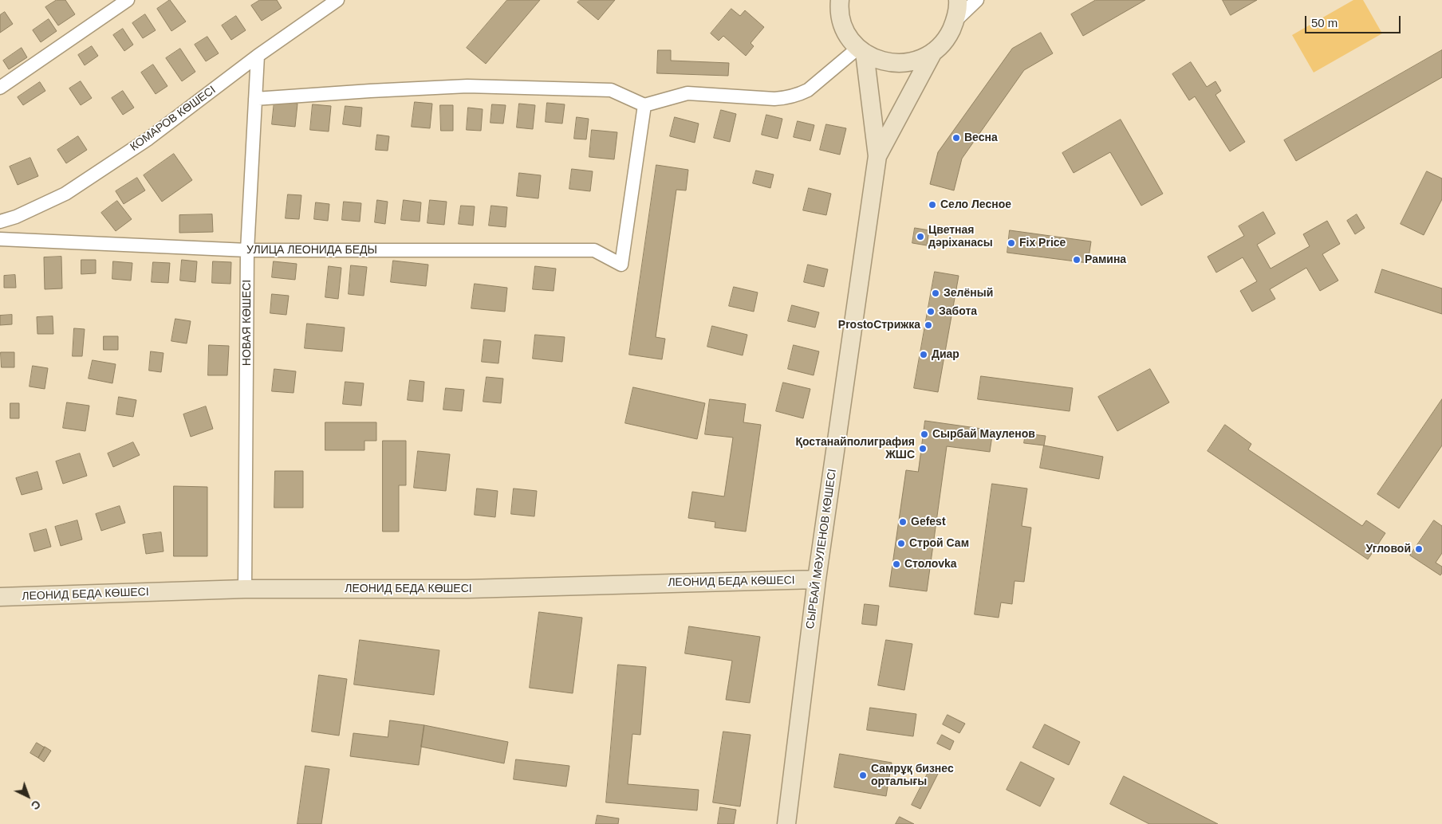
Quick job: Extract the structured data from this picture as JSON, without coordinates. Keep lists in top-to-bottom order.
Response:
{
  "streets": {
    "main road": ["СЫРБАЙ МӘУЛЕНОВ КӨШЕСІ", "ЛЕОНИД БЕДА КӨШЕСІ"],
    "street": ["КОМАРОВ КӨШЕСІ", "УЛИЦА ЛЕОНИДА БЕДЫ", "НОВАЯ КӨШЕСІ"]
  },
  "crossings": [
    ["КОМАРОВ КӨШЕСІ", "НОВАЯ КӨШЕСІ"],
    ["УЛИЦА ЛЕОНИДА БЕДЫ", "НОВАЯ КӨШЕСІ"],
    ["НОВАЯ КӨШЕСІ", "ЛЕОНИД БЕДА КӨШЕСІ"],
    ["СЫРБАЙ МӘУЛЕНОВ КӨШЕСІ", "ЛЕОНИД БЕДА КӨШЕСІ"]
  ],
  "places": [
    "Весна",
    "Село Лесное",
    "Цветная дәріханасы",
    "Fix Price",
    "Рамина",
    "Зелёный",
    "Забота",
    "ProstoСтрижка",
    "Диар",
    "Сырбай Мауленов",
    "Қостанайполиграфия ЖШС",
    "Gefest",
    "Строй Сам",
    "Угловой",
    "Столоvka",
    "Самрұқ бизнес орталығы"
  ],
  "scale_bar": "50 m",
  "north": "bottom right"
}
